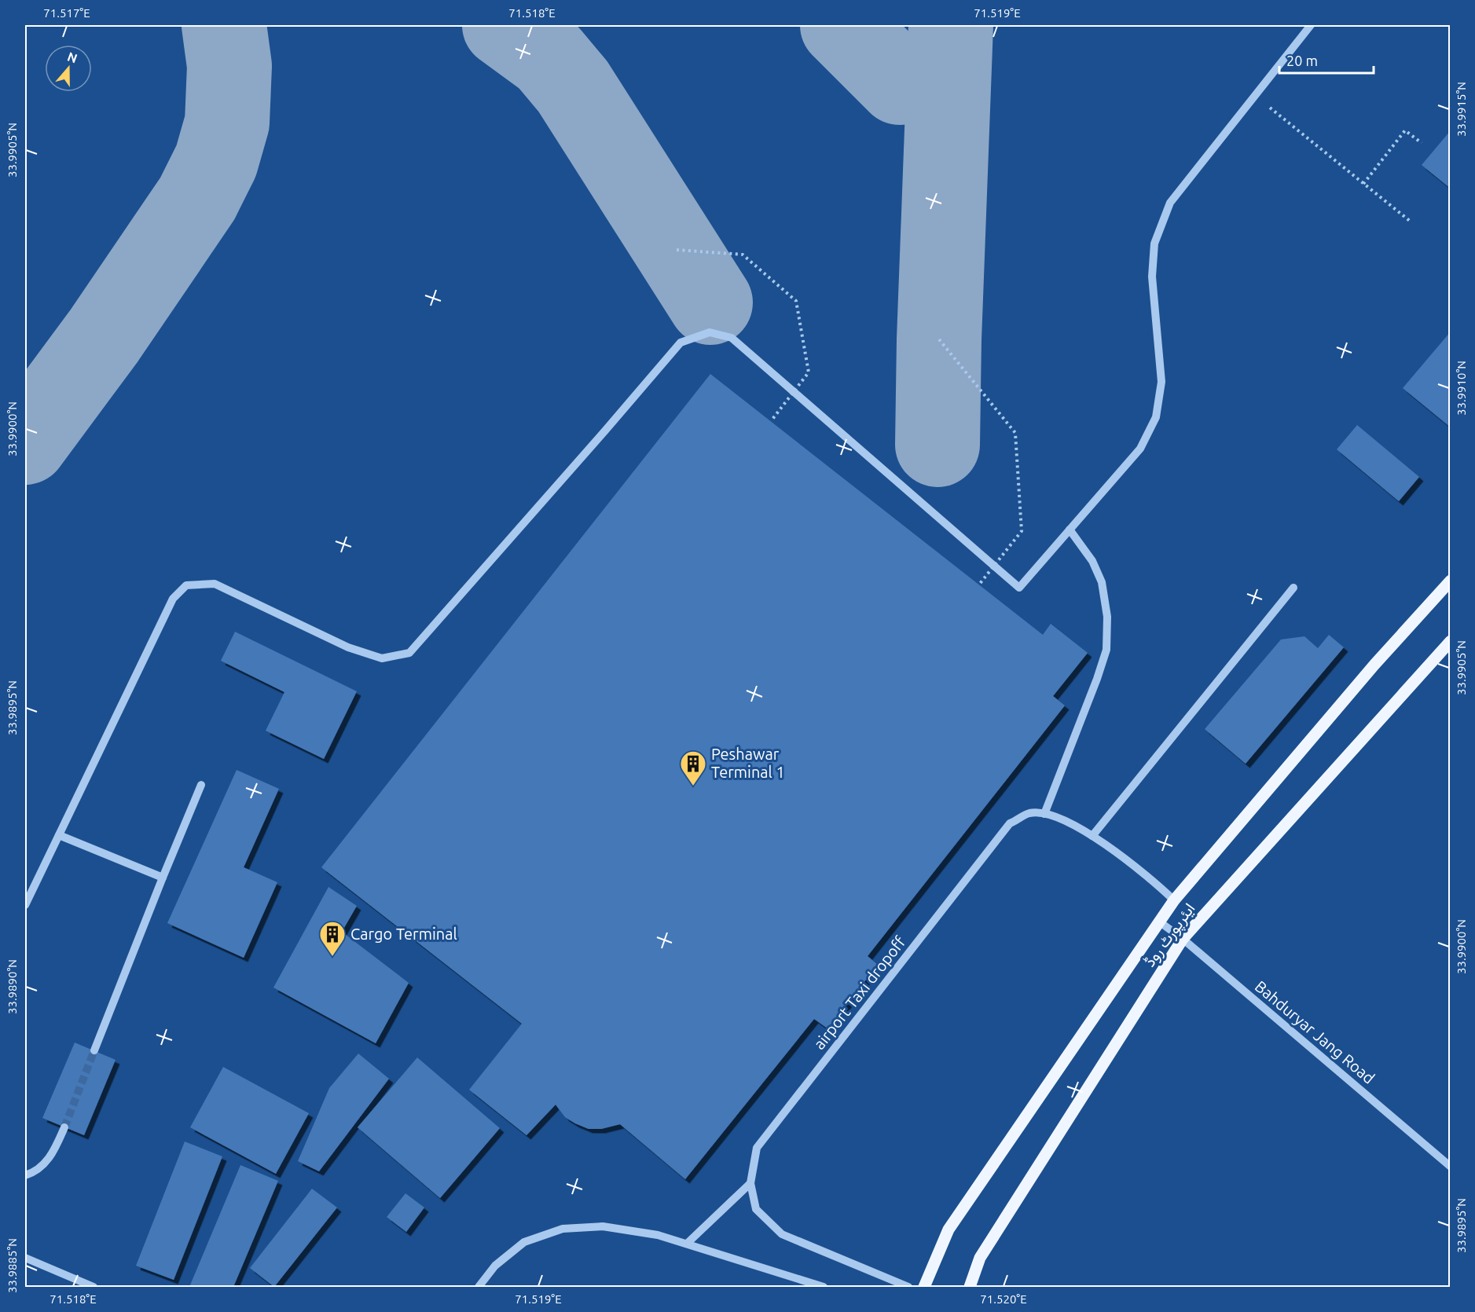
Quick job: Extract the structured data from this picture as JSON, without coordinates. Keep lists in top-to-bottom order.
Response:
{
  "streets": {
    "main road": ["ایئرپورٹ روڈ"],
    "street": ["airport Taxi dropoff", "Bahduryar Jang Road"]
  },
  "crossings": [
    ["ایئرپورٹ روڈ", "Bahduryar Jang Road"]
  ],
  "places": {
    "building": ["Peshawar Terminal 1", "Cargo Terminal"]
  },
  "scale_bar": "20 m",
  "north": "top",
  "coordinates": [
    "71.517°E",
    "71.518°E",
    "71.519°E",
    "33.9915°N",
    "33.9905°N",
    "33.9910°N",
    "33.9900°N",
    "33.9895°N",
    "33.9890°N",
    "33.9885°N",
    "71.520°E"
  ]
}
